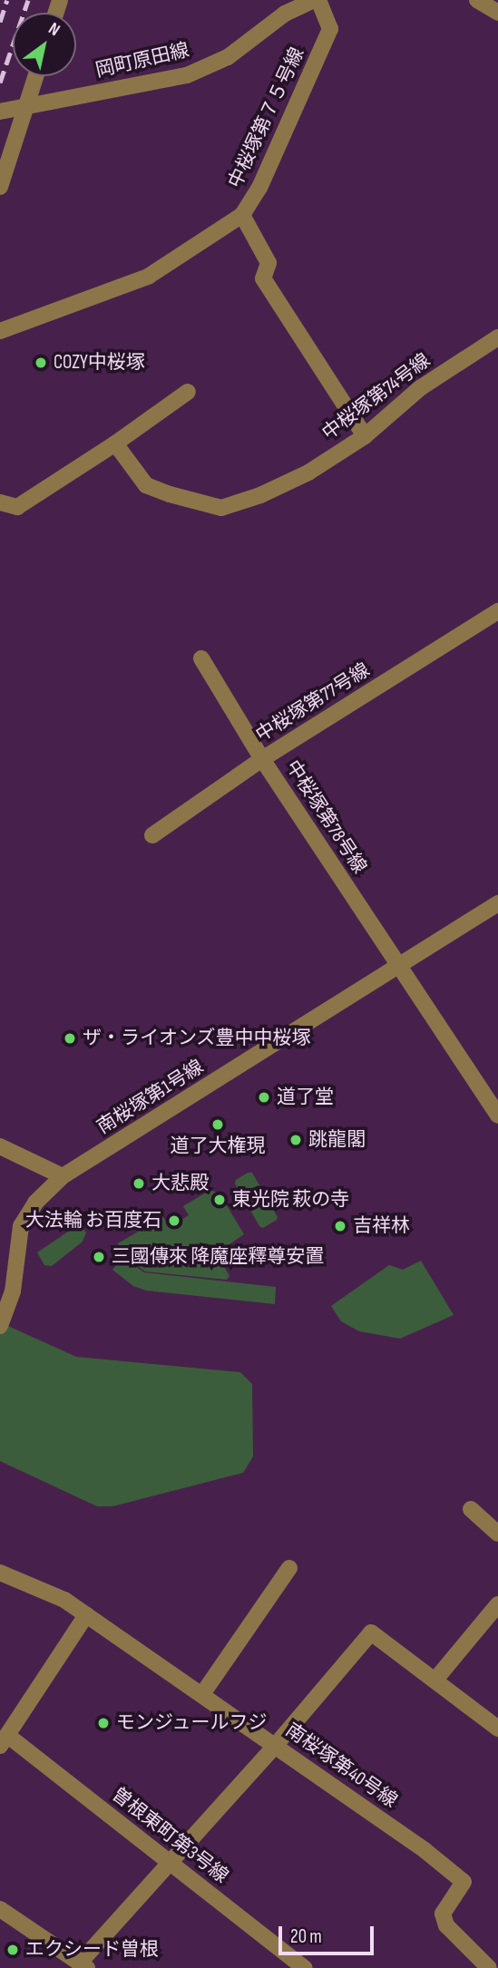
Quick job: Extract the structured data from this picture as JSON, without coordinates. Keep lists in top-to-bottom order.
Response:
{
  "streets": {
    "street": [
      "岡町原田線",
      "中桜塚第７５号線",
      "中桜塚第74号線",
      "中桜塚第77号線",
      "中桜塚第78号線",
      "南桜塚第1号線",
      "南桜塚第40号線",
      "曽根東町第3号線"
    ]
  },
  "crossings": [
    ["中桜塚第77号線", "中桜塚第78号線"],
    ["中桜塚第78号線", "南桜塚第1号線"]
  ],
  "places": [
    "COZY中桜塚",
    "ザ・ライオンズ豊中中桜塚",
    "道了堂",
    "道了大権現",
    "跳龍閣",
    "大悲殿",
    "東光院 萩の寺",
    "大法輪 お百度石",
    "吉祥林",
    "三國傳來 降魔座釋尊安置",
    "モンジュールフジ",
    "エクシード曽根"
  ],
  "scale_bar": "20 m",
  "north": "top right"
}
